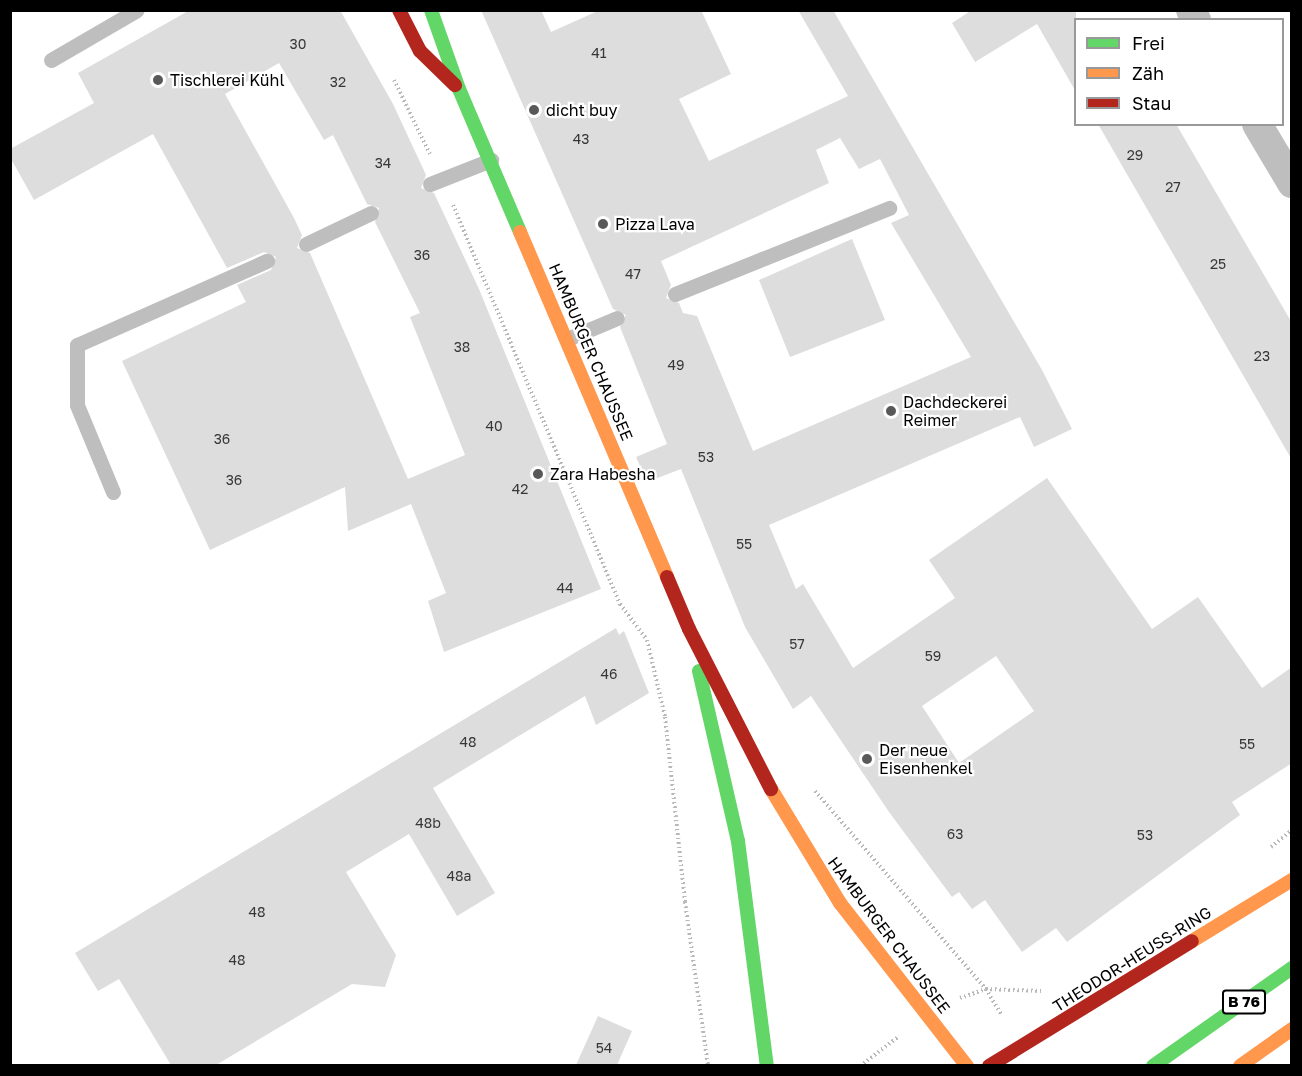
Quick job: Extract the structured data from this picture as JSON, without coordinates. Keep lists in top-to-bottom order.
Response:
{
  "streets": {
    "main road": ["HAMBURGER CHAUSSEE", "THEODOR-HEUSS-RING", "B 76"]
  },
  "places": [
    "Tischlerei Kühl",
    "dicht buy",
    "Pizza Lava",
    "Dachdeckerei Reimer",
    "Zara Habesha",
    "Der neue Eisenhenkel"
  ],
  "house_numbers": [
    "30",
    "41",
    "32",
    "43",
    "29",
    "34",
    "27",
    "36",
    "25",
    "47",
    "38",
    "23",
    "49",
    "40",
    "36",
    "53",
    "36",
    "42",
    "55",
    "44",
    "57",
    "59",
    "46",
    "48",
    "55",
    "48b",
    "63",
    "53",
    "48a",
    "48",
    "48",
    "54"
  ],
  "legend": ["Frei", "Zäh", "Stau"]
}
